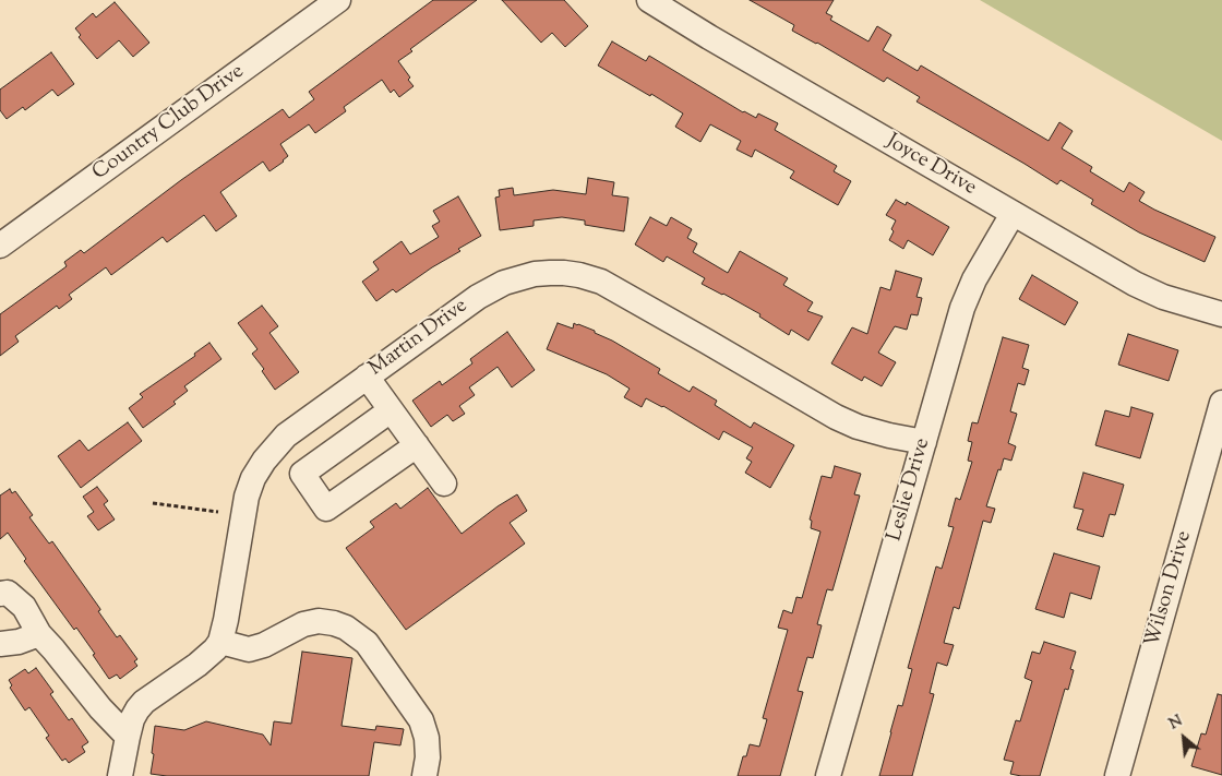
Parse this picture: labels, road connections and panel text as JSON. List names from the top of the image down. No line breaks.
{"streets":{"street":["Country Club Drive","Joyce Drive","Martin Drive","Leslie Drive","Wilson Drive"]},"crossings":[["Joyce Drive","Leslie Drive"],["Martin Drive","Leslie Drive"]],"north":"top left"}
